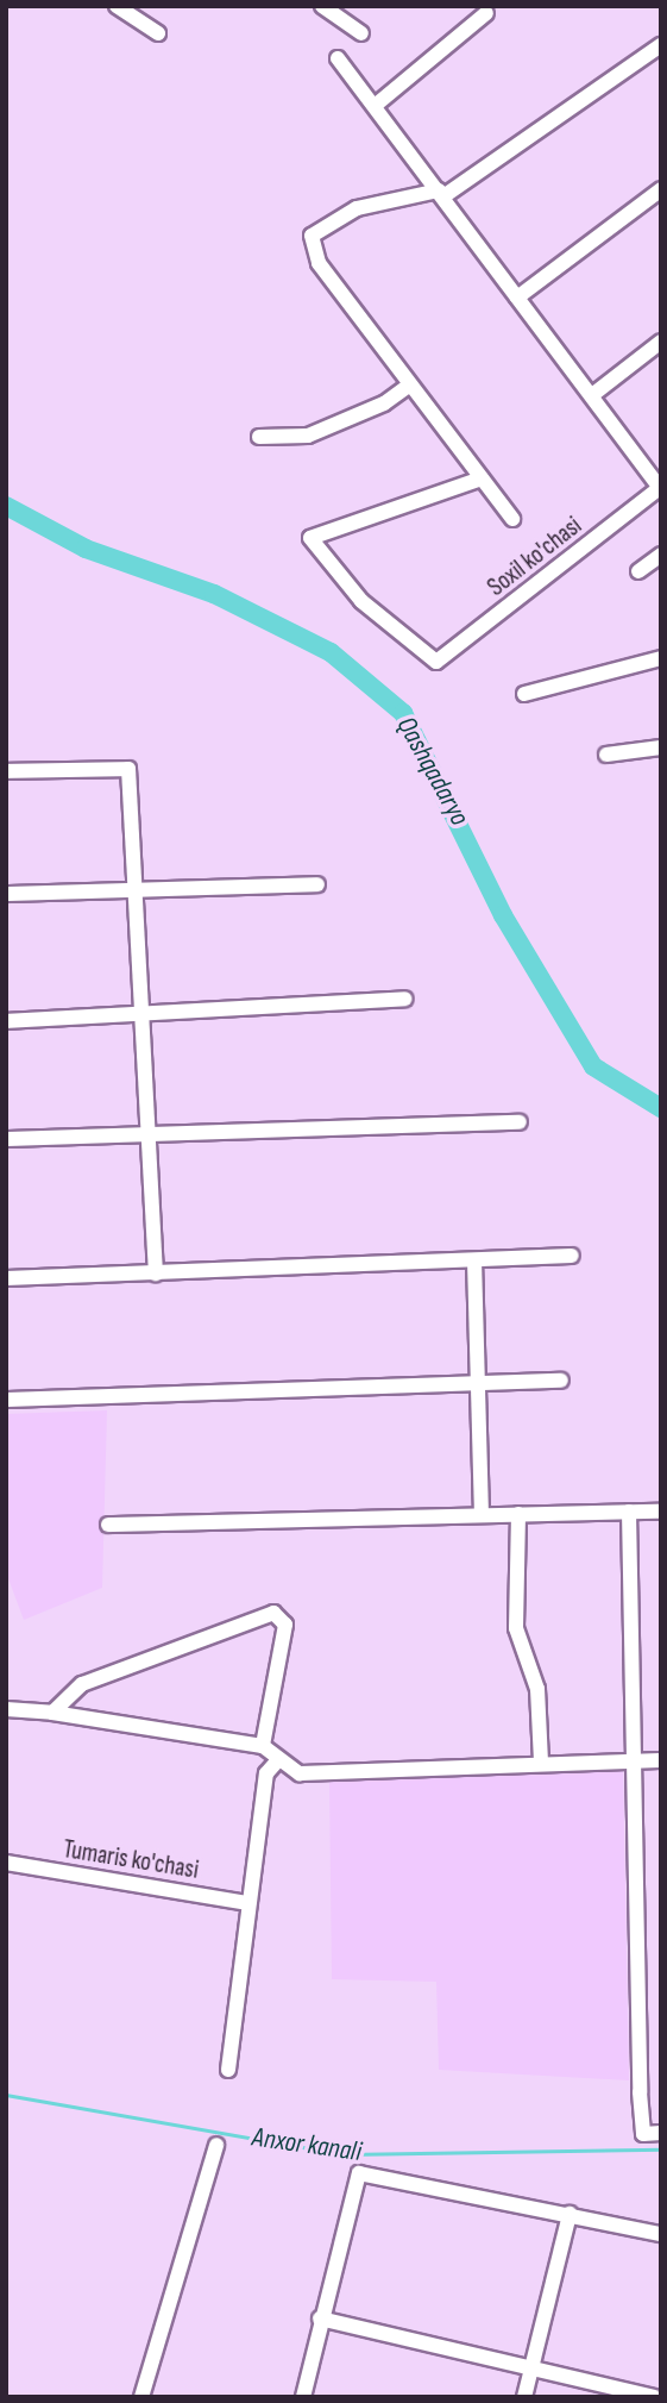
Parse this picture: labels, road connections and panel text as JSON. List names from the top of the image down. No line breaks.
{"streets":{"street":["Soxil ko'chasi","Tumaris ko'chasi"]},"water":["Qashqadaryo","Anxor kanali"]}
